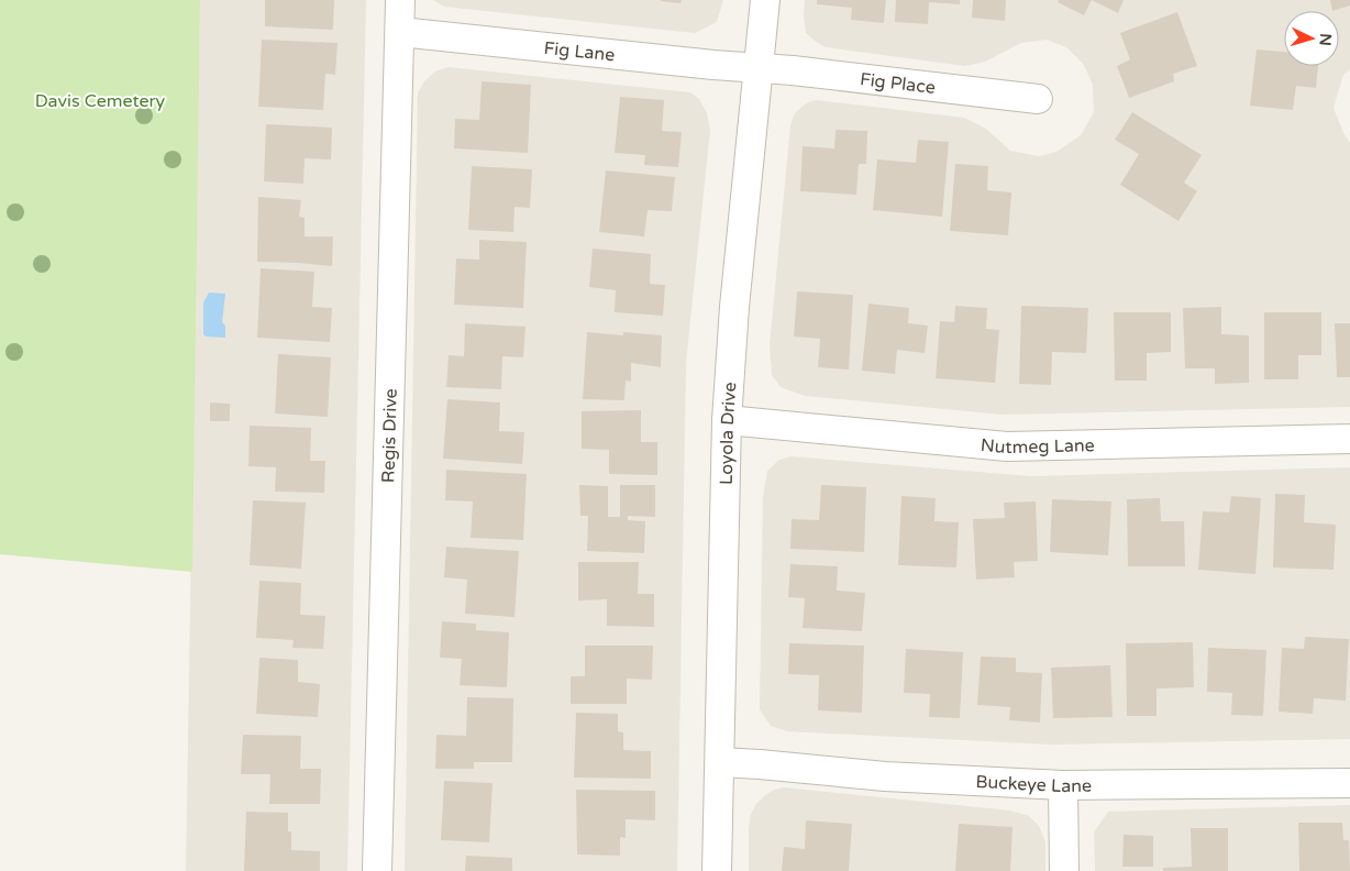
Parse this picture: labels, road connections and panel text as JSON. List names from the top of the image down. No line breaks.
{"streets":{"street":["Fig Lane","Fig Place","Loyola Drive","Regis Drive","Nutmeg Lane","Buckeye Lane"]},"crossings":[["Fig Lane","Fig Place"],["Fig Lane","Loyola Drive"],["Fig Lane","Regis Drive"],["Fig Place","Loyola Drive"],["Loyola Drive","Nutmeg Lane"],["Loyola Drive","Buckeye Lane"]],"parks":["Davis Cemetery"],"north":"right"}
